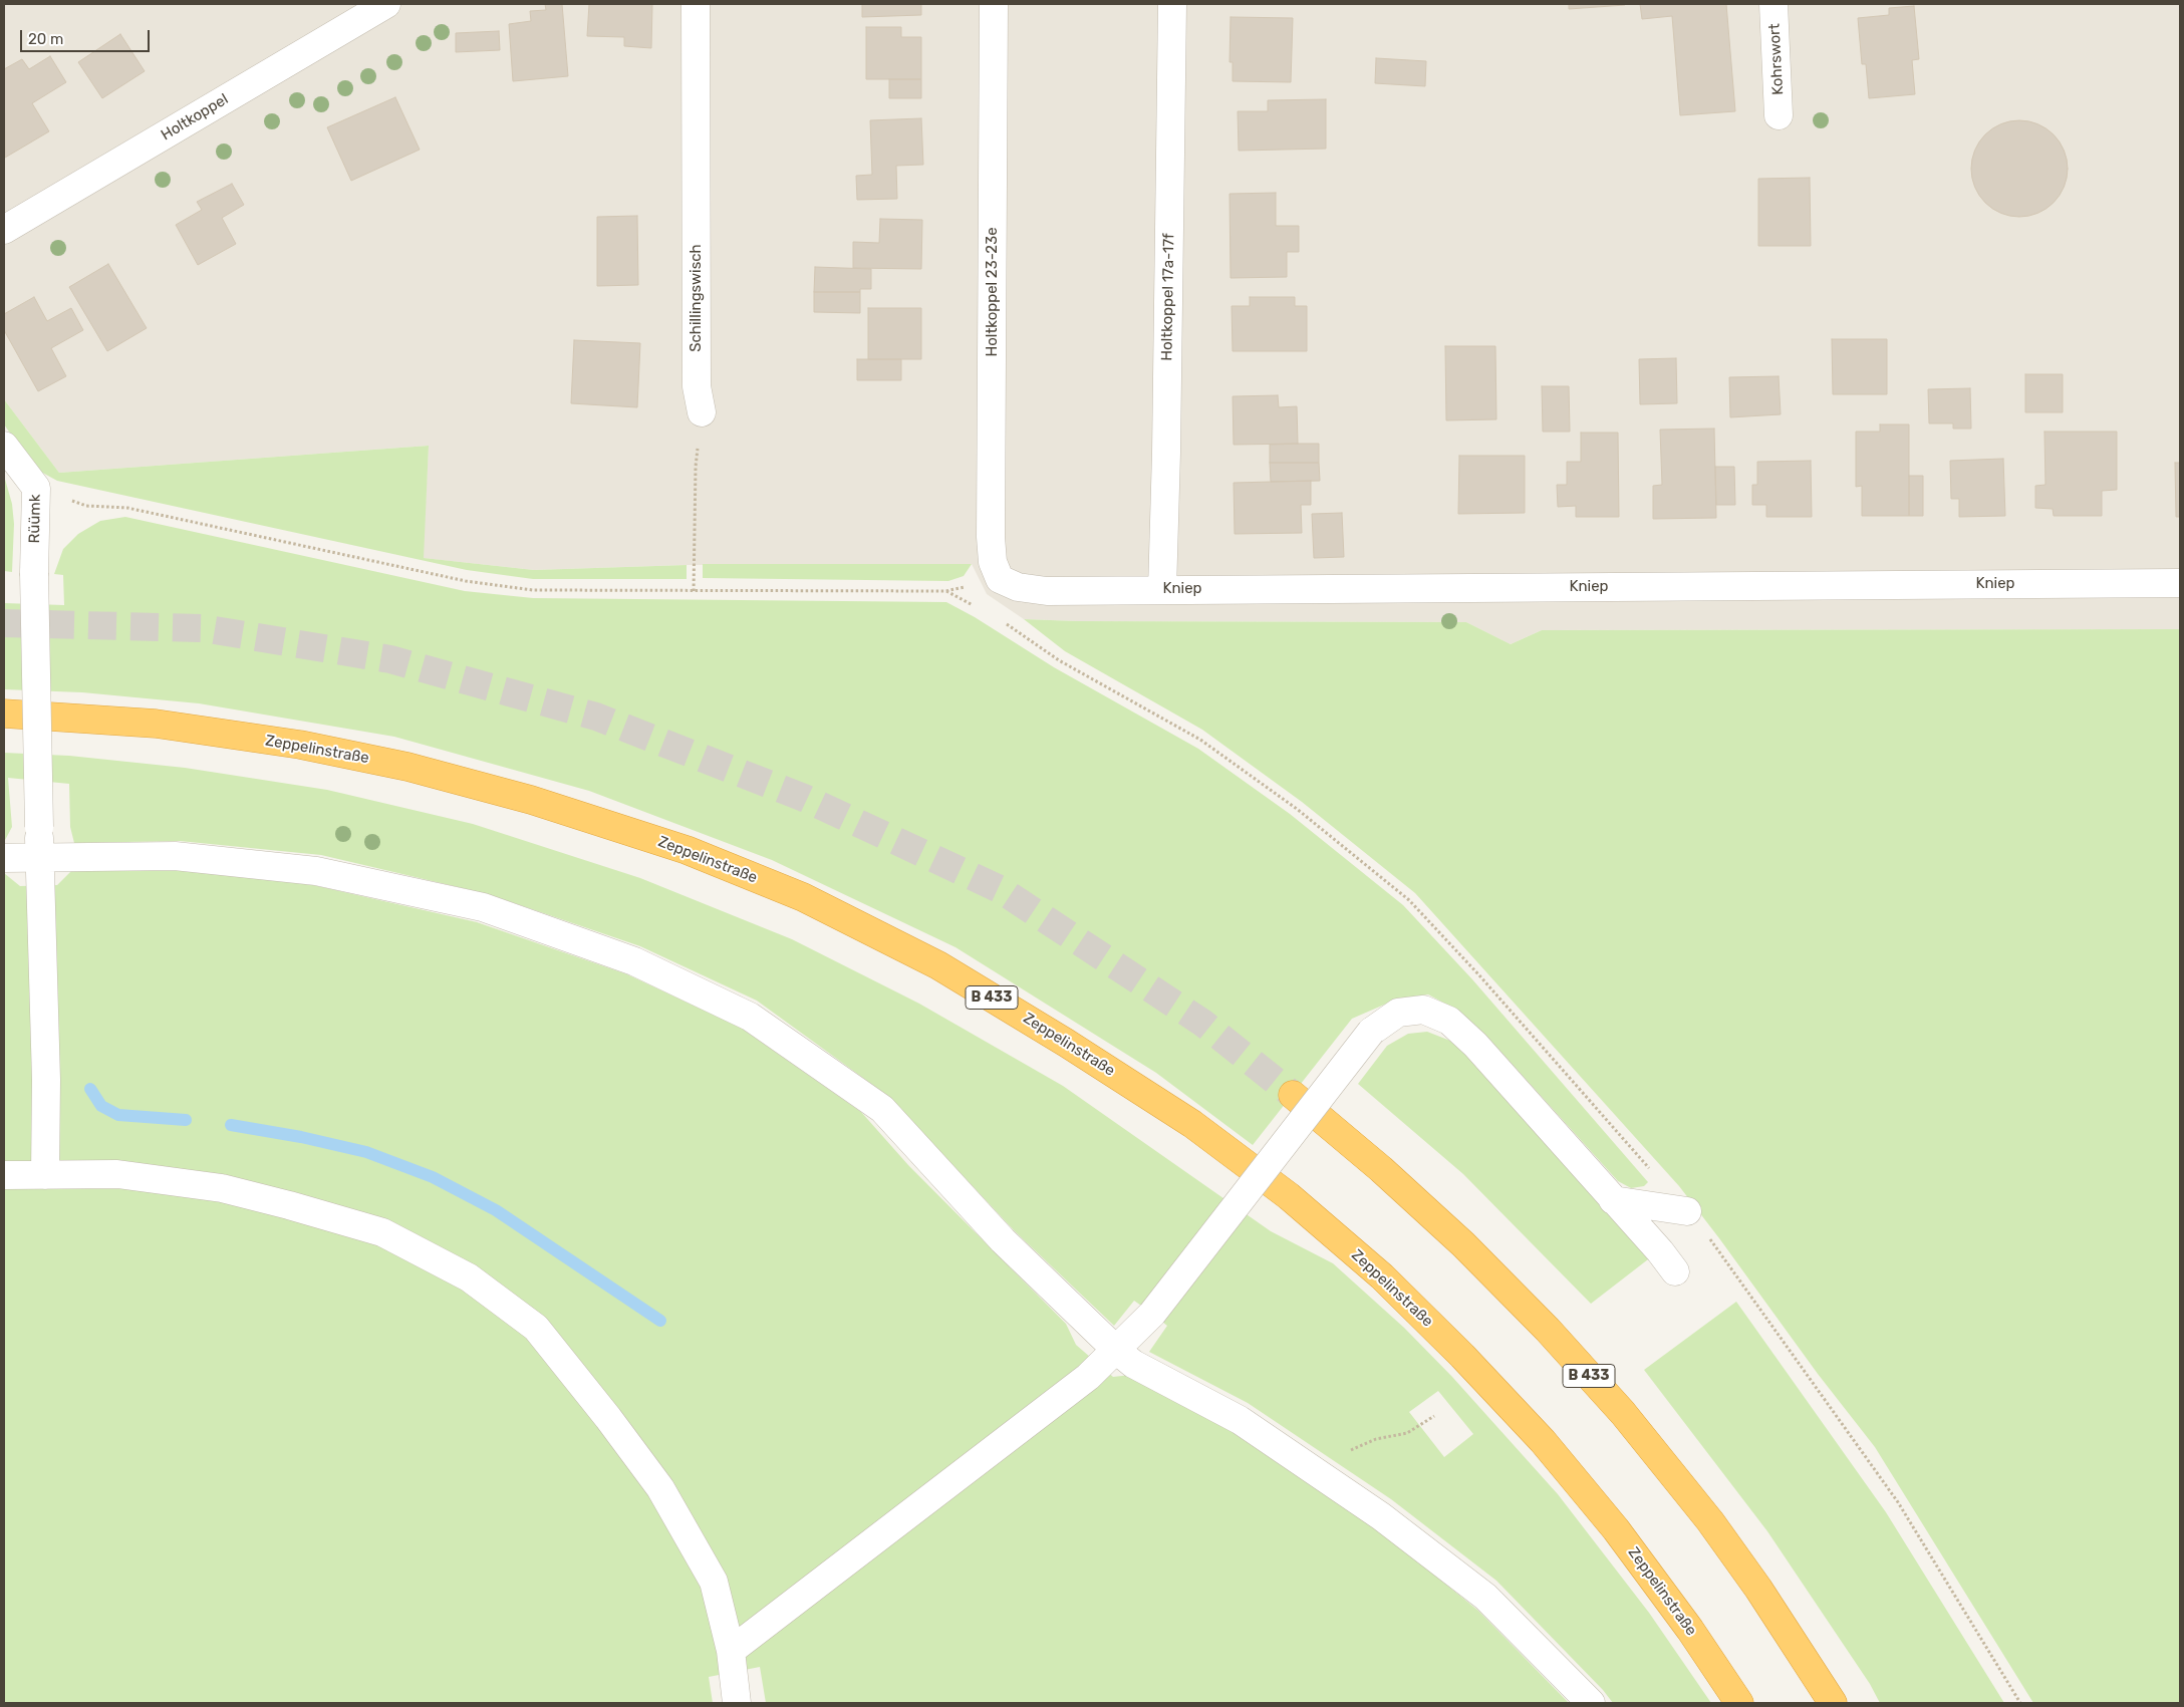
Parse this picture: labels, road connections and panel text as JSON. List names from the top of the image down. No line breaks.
{"streets":{"highway":["Zeppelinstraße","B 433"],"street":["Kohrswort","Holtkoppel","Holtkoppel 23-23e","Holtkoppel 17a-17f","Schillingswisch","Rüümk","Kniep"]},"crossings":[["Holtkoppel 23-23e","Kniep"],["Holtkoppel 17a-17f","Kniep"]],"scale_bar":"20 m"}
